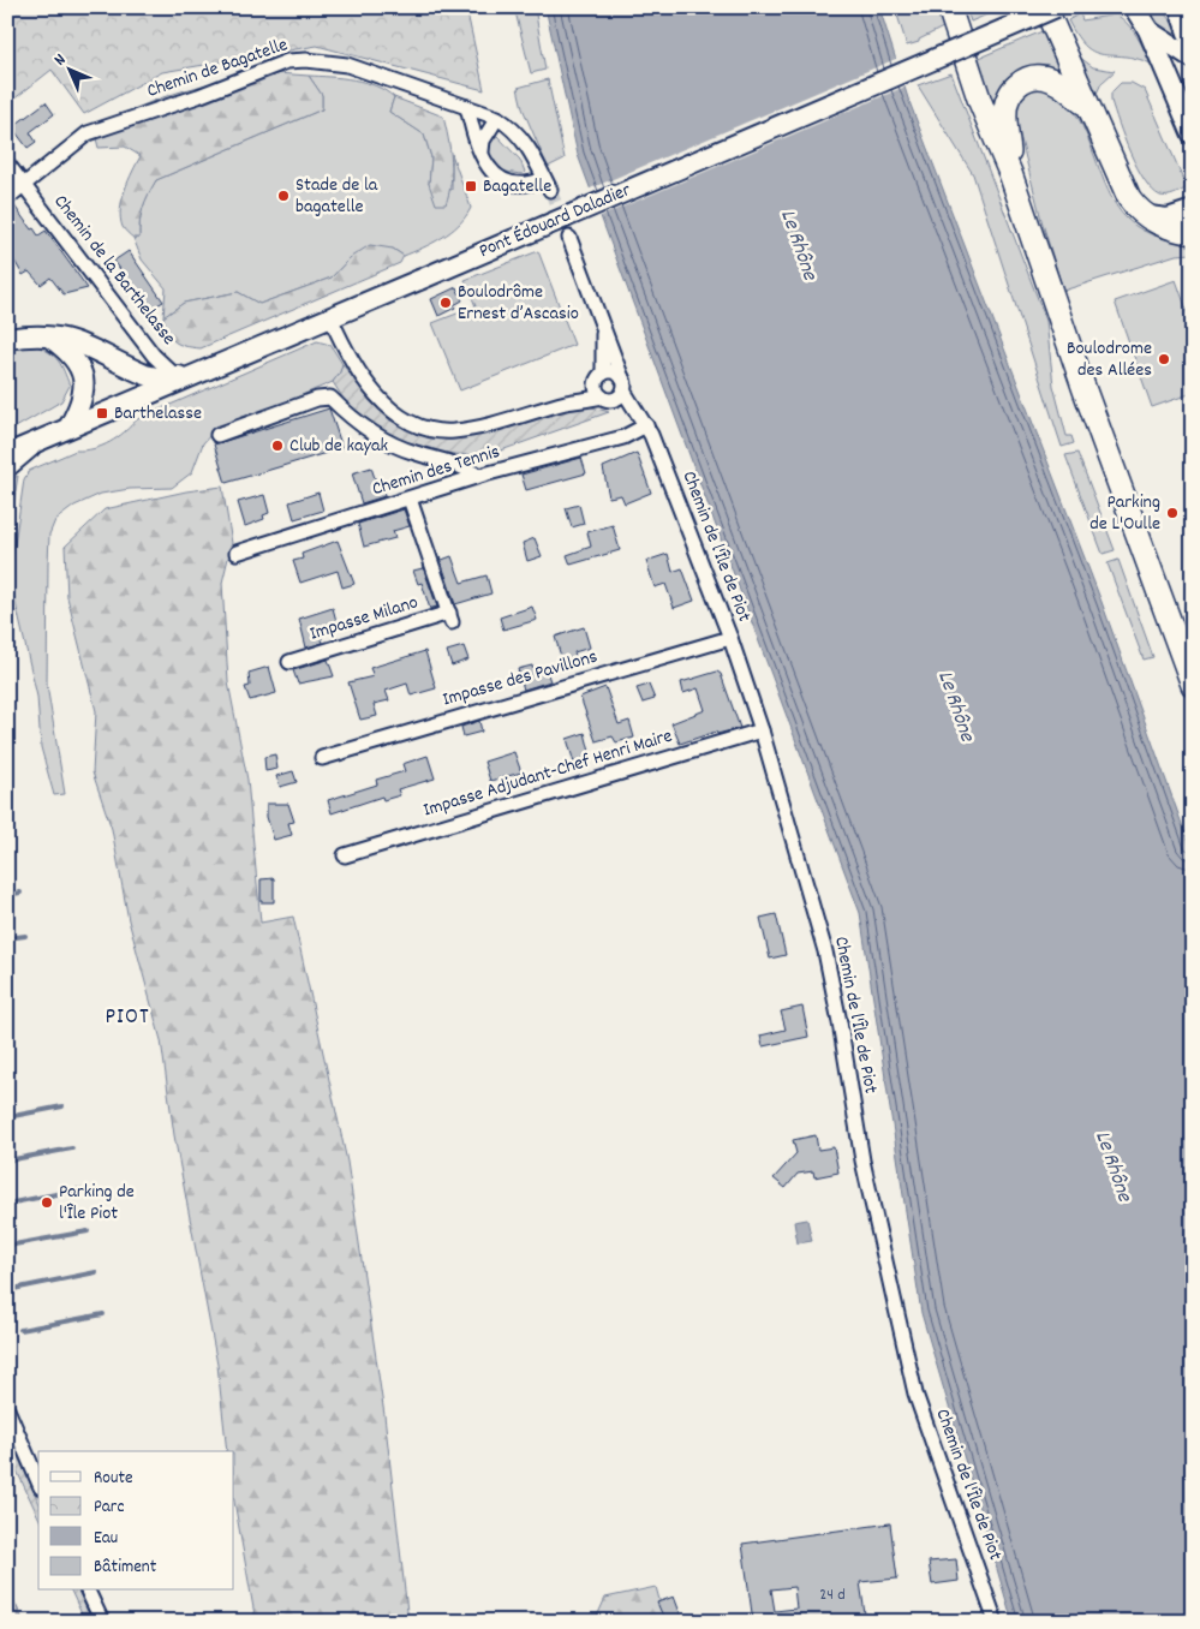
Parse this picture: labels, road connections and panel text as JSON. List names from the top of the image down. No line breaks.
{"streets":{"main road":["Pont Édouard Daladier"],"street":["Chemin de Bagatelle","Chemin de la Barthelasse","Chemin des Tennis","Chemin de l'Île de Piot","Impasse Milano","Impasse des Pavillons","Impasse Adjudant-Chef Henri Maire"]},"crossings":[["Chemin de Bagatelle","Chemin de la Barthelasse"],["Pont Édouard Daladier","Chemin de la Barthelasse"],["Chemin des Tennis","Chemin de l'Île de Piot"],["Chemin des Tennis","Impasse Milano"],["Chemin de l'Île de Piot","Impasse des Pavillons"],["Chemin de l'Île de Piot","Impasse Adjudant-Chef Henri Maire"]],"districts":["PIOT"],"water":["Le Rhône"],"places":{"transit":["Bagatelle","Barthelasse"],"other":["Stade de la bagatelle","Boulodrôme Ernest d’Ascasio","Boulodrome des Allées","Club de kayak","Parking de L'Oulle","Parking de l'Île Piot"]},"house_numbers":["24 d"],"legend":["Route","Parc","Eau","Bâtiment"],"north":"top left"}
